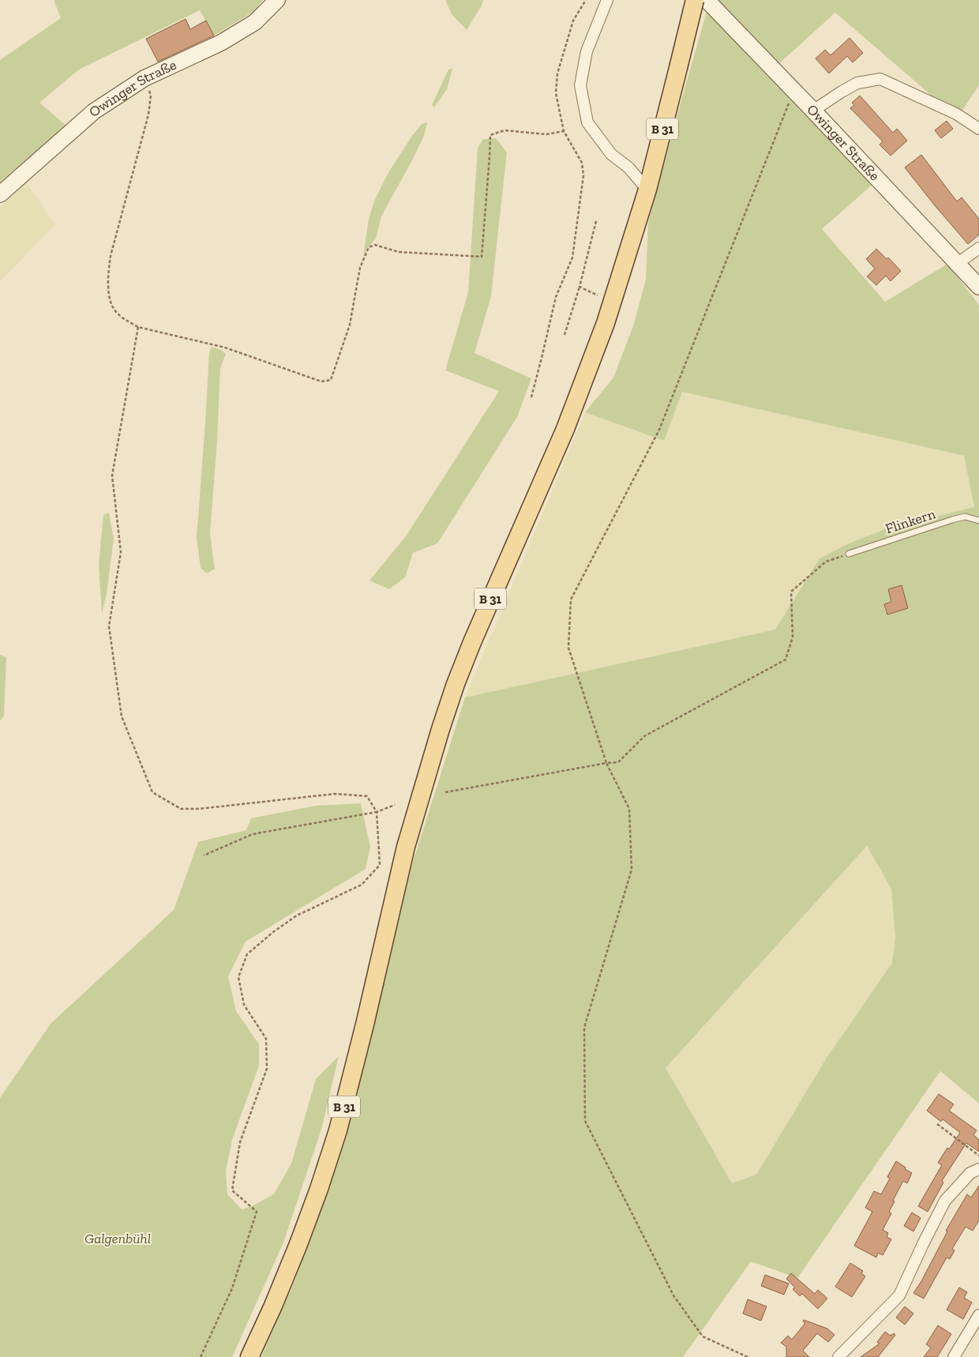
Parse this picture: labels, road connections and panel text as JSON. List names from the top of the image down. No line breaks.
{"streets":{"main road":["B 31"],"street":["Owinger Straße"],"lane":["Flinkern"]},"parks":["Galgenbühl"]}
